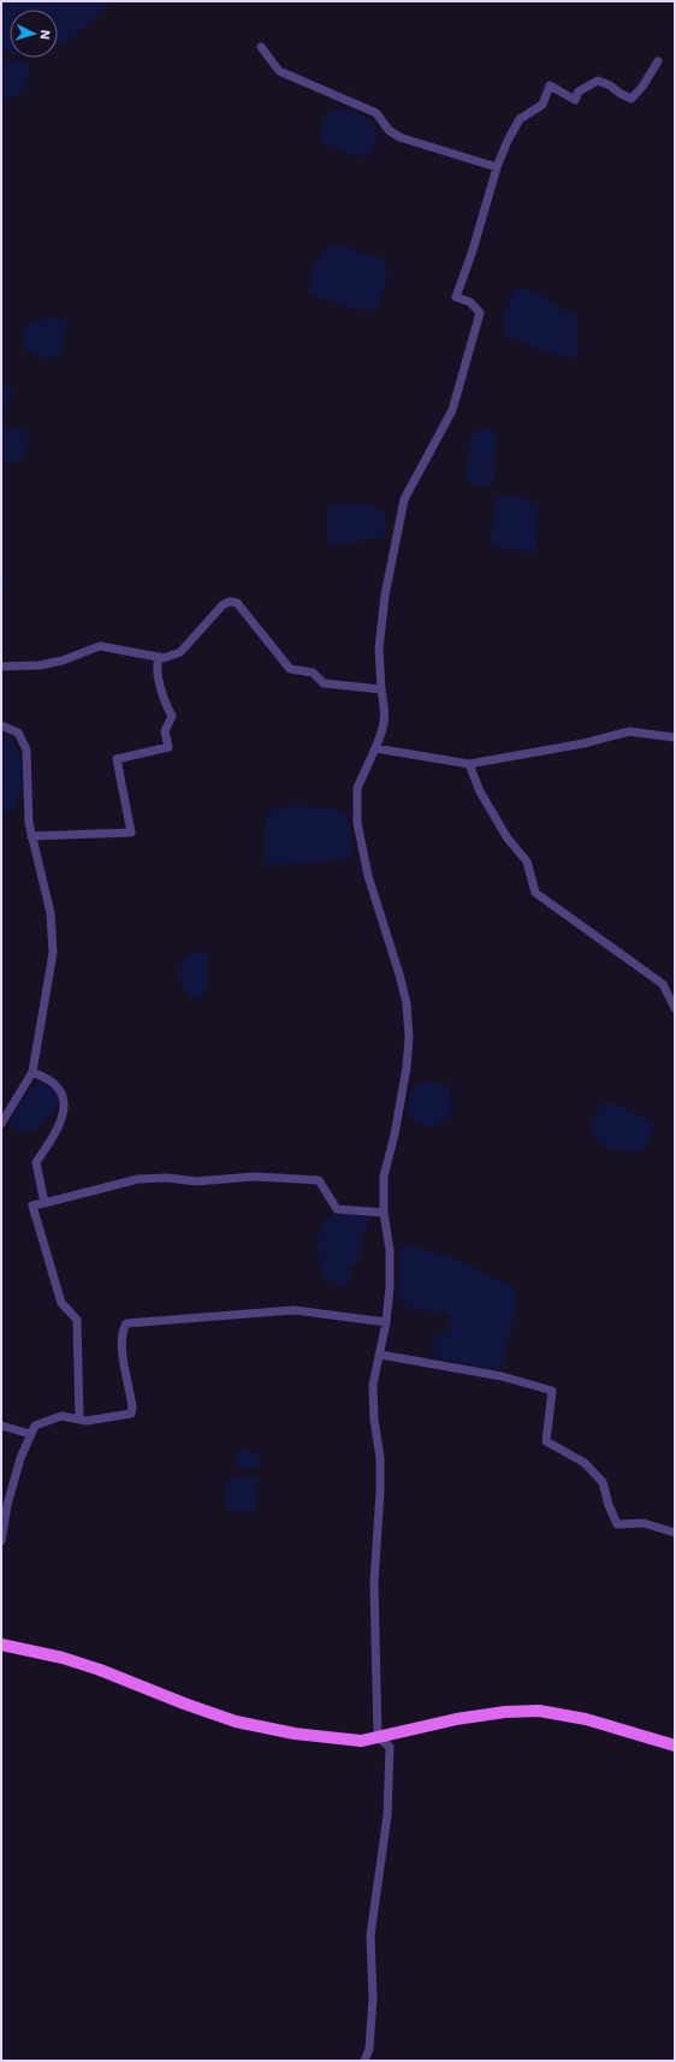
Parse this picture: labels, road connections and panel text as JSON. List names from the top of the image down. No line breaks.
{"north":"right"}
